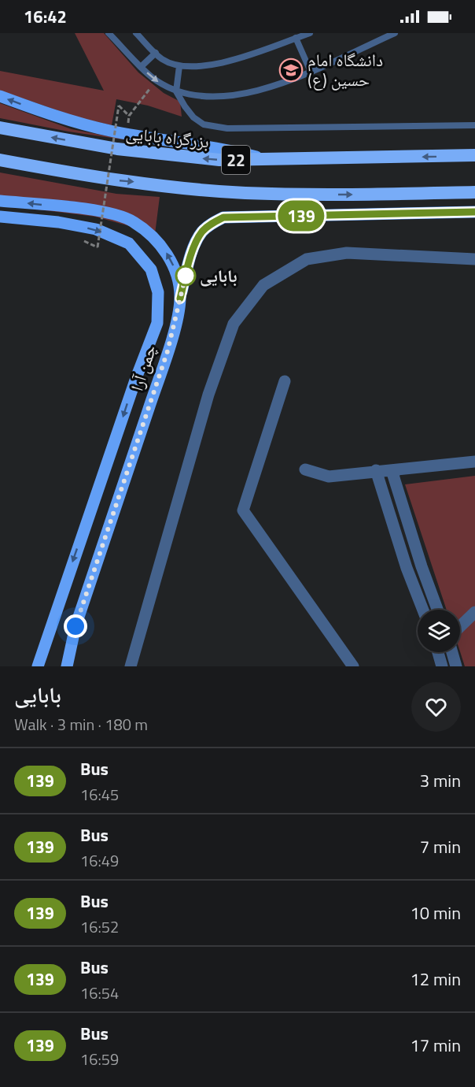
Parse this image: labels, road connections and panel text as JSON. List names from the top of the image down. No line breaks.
{"streets":{"highway":["بزرگراه بابایی","22"],"main road":["چمن آرا"]},"places":{"school or university":["دانشگاه امام حسین (ع)"],"other":["بابایی"]},"lines":["bus line 139"],"page":{"status":"16:42","on_map":"139","heading":["بابایی","Walk · 3 min · 180 m"],"list":[{"mark":"139","name":"Bus","note":"16:45","value":"3 min"},{"mark":"139","name":"Bus","note":"16:49","value":"7 min"},{"mark":"139","name":"Bus","note":"16:52","value":"10 min"},{"mark":"139","name":"Bus","note":"16:54","value":"12 min"},{"mark":"139","name":"Bus","note":"16:59","value":"17 min"}]}}
